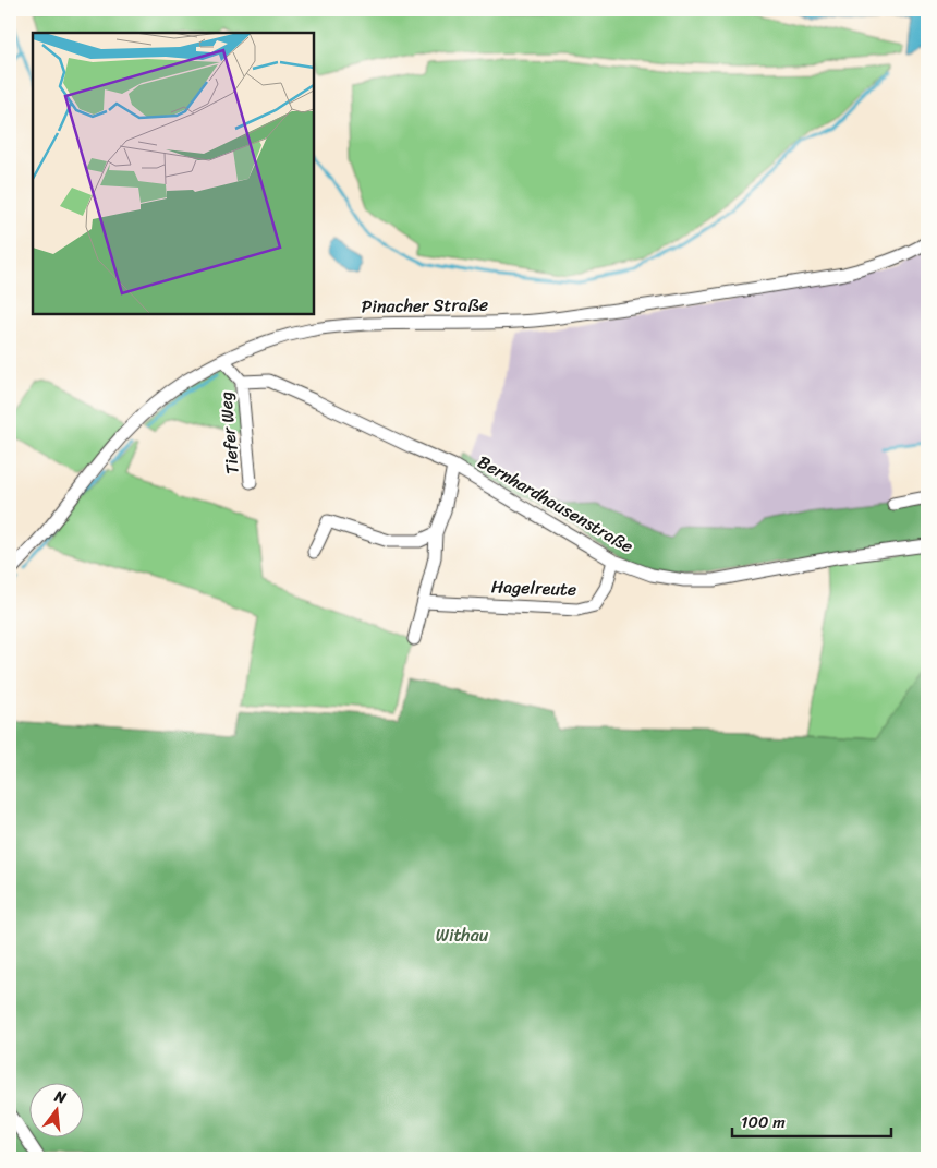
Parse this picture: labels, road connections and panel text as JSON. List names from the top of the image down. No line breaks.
{"streets":{"street":["Pinacher Straße","Tiefer Weg","Bernhardhausenstraße","Hagelreute"]},"crossings":[["Tiefer Weg","Bernhardhausenstraße"],["Bernhardhausenstraße","Hagelreute"]],"parks":["Withau"],"scale_bar":"100 m","north":"top"}
